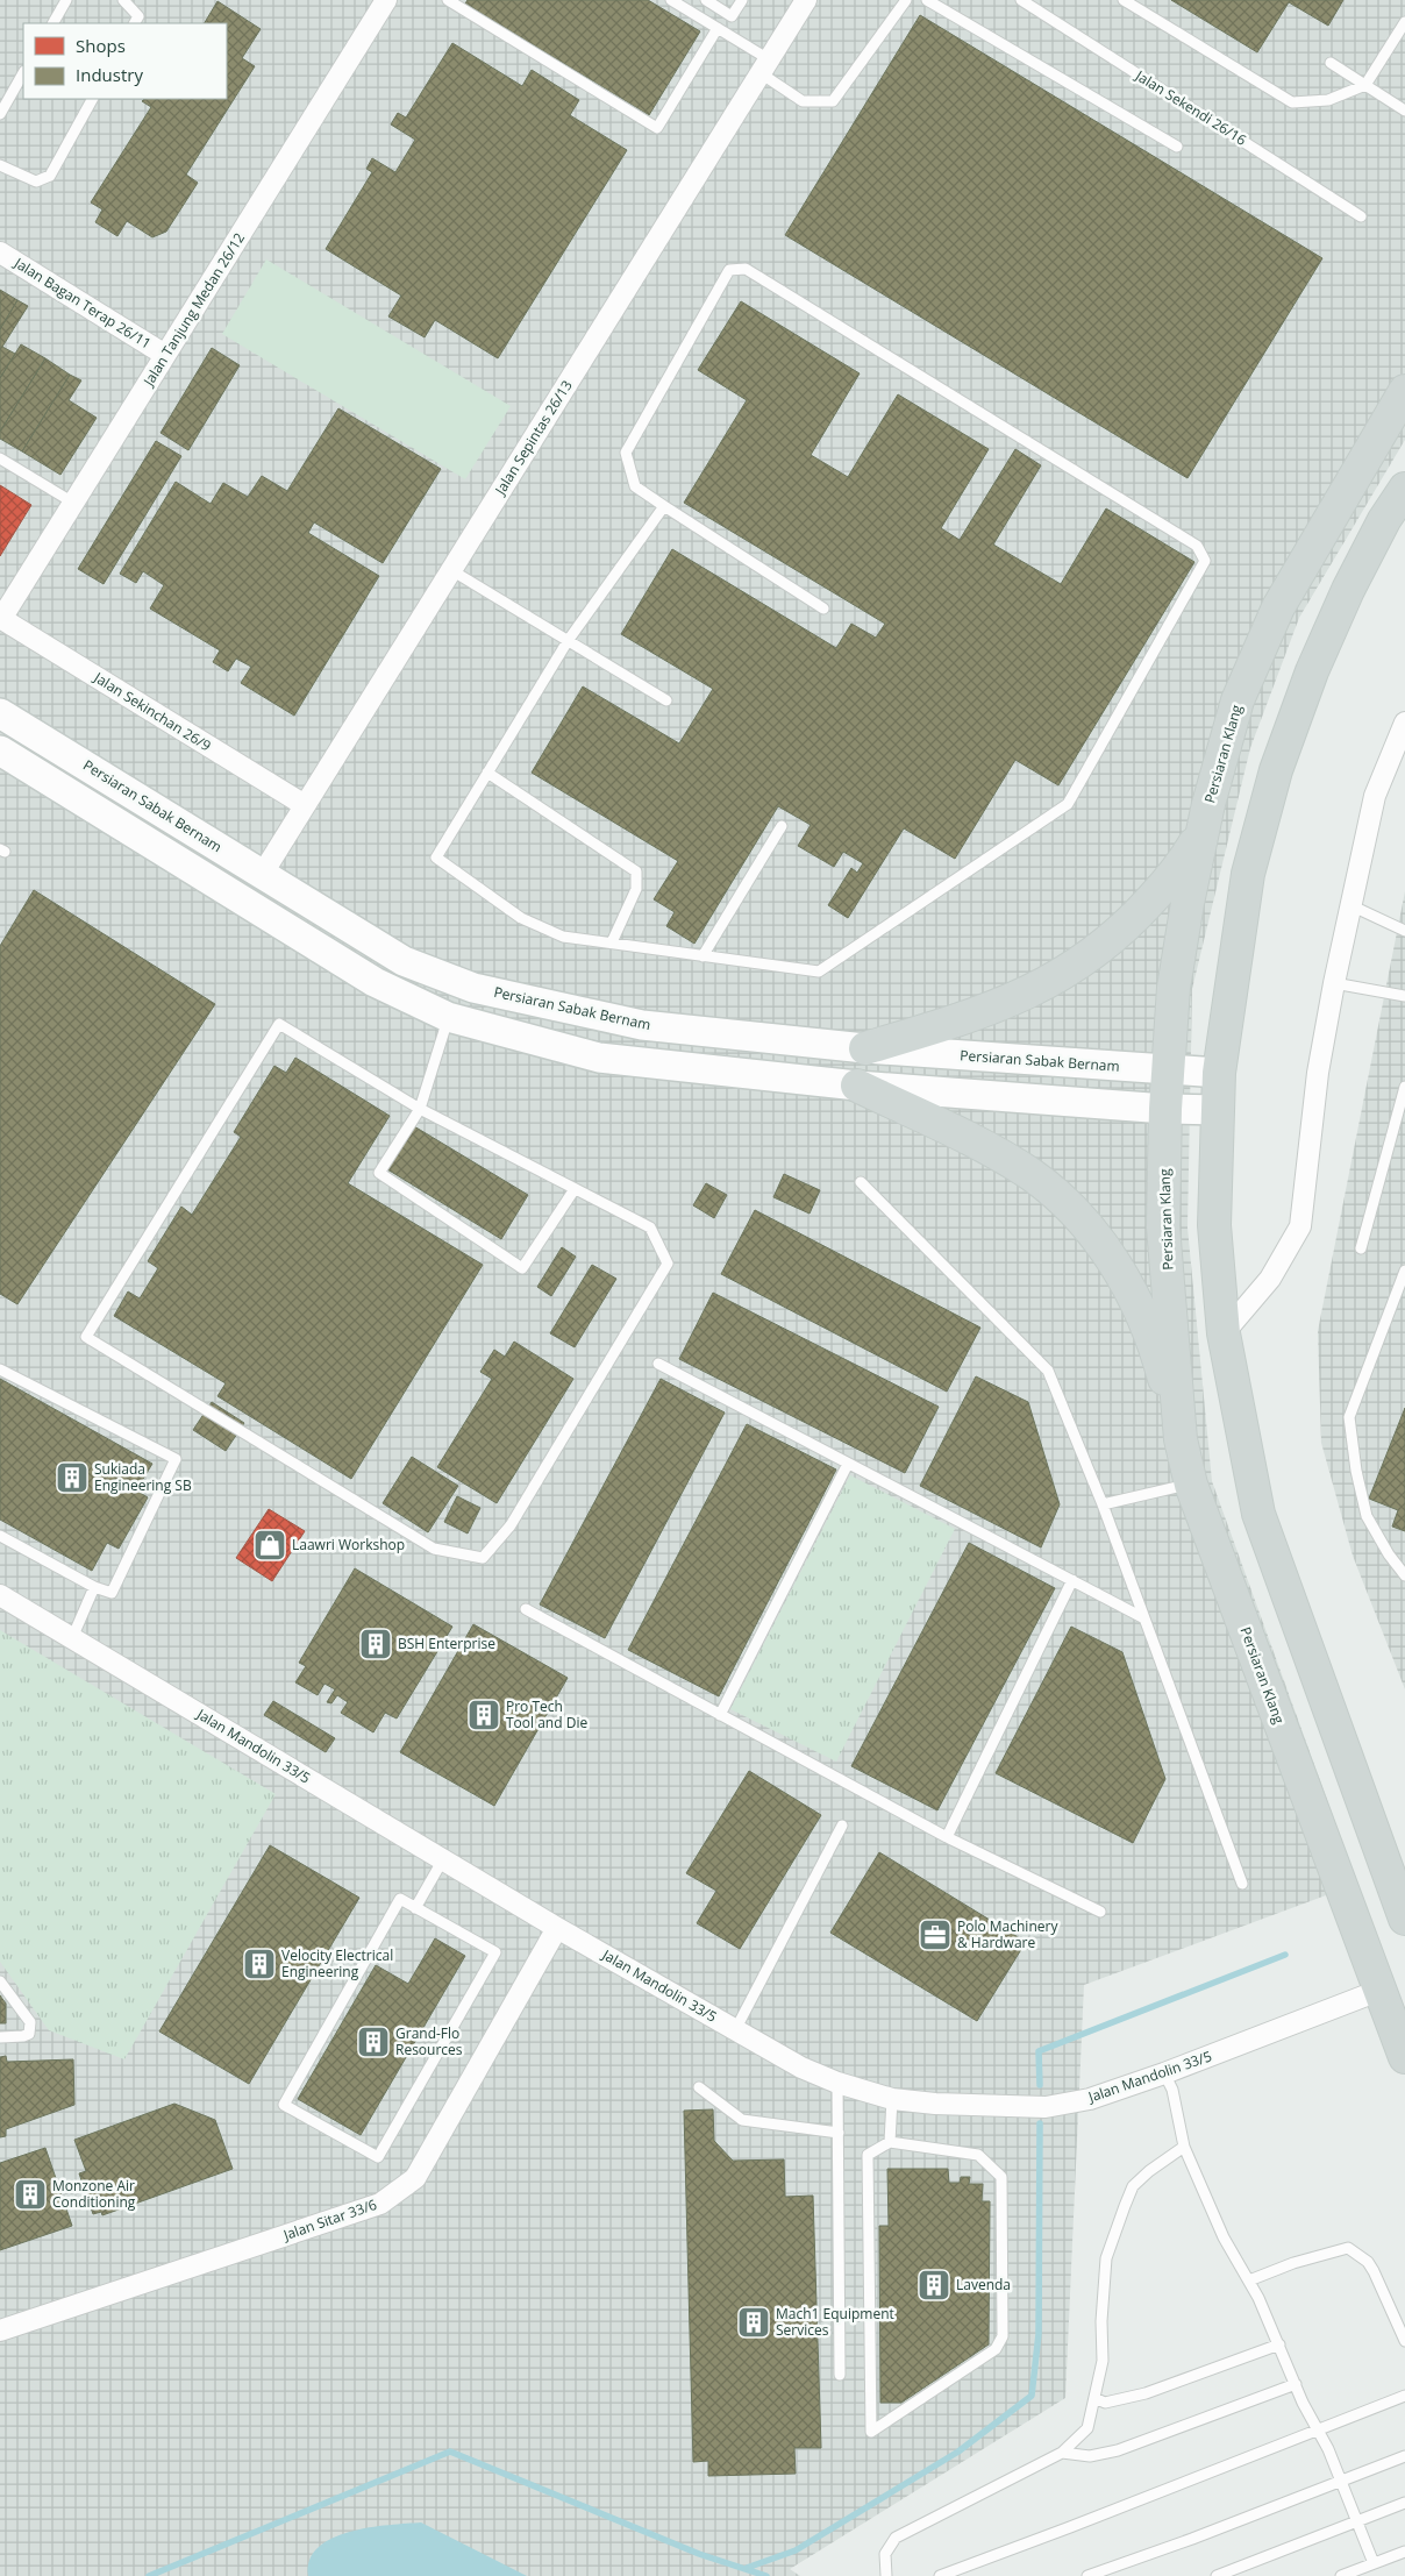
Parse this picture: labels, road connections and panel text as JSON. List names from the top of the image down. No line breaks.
{"streets":{"main road":["Persiaran Klang"],"street":["Jalan Bagan Terap 26/11","Jalan Tanjung Medan 26/12","Jalan Sepintas 26/13","Jalan Sekinchan 26/9","Persiaran Sabak Bernam","Jalan Mandolin 33/5","Jalan Sitar 33/6"],"lane":["Jalan Sekendi 26/16"]},"crossings":[["Jalan Bagan Terap 26/11","Jalan Tanjung Medan 26/12"],["Jalan Tanjung Medan 26/12","Jalan Sekinchan 26/9"],["Jalan Sepintas 26/13","Jalan Sekinchan 26/9"],["Jalan Sepintas 26/13","Persiaran Sabak Bernam"],["Persiaran Klang","Persiaran Sabak Bernam"],["Persiaran Klang","Jalan Mandolin 33/5"],["Jalan Mandolin 33/5","Jalan Sitar 33/6"]],"places":{"building":["Sukiada Engineering SB","BSH Enterprise","Pro Tech Tool and Die","Velocity Electrical Engineering","Grand-Flo Resources","Monzone Air Conditioning","Lavenda","Mach1 Equipment Services"],"shop":["Laawri Workshop"],"office":["Polo Machinery & Hardware"]},"legend":["Shops","Industry"]}
